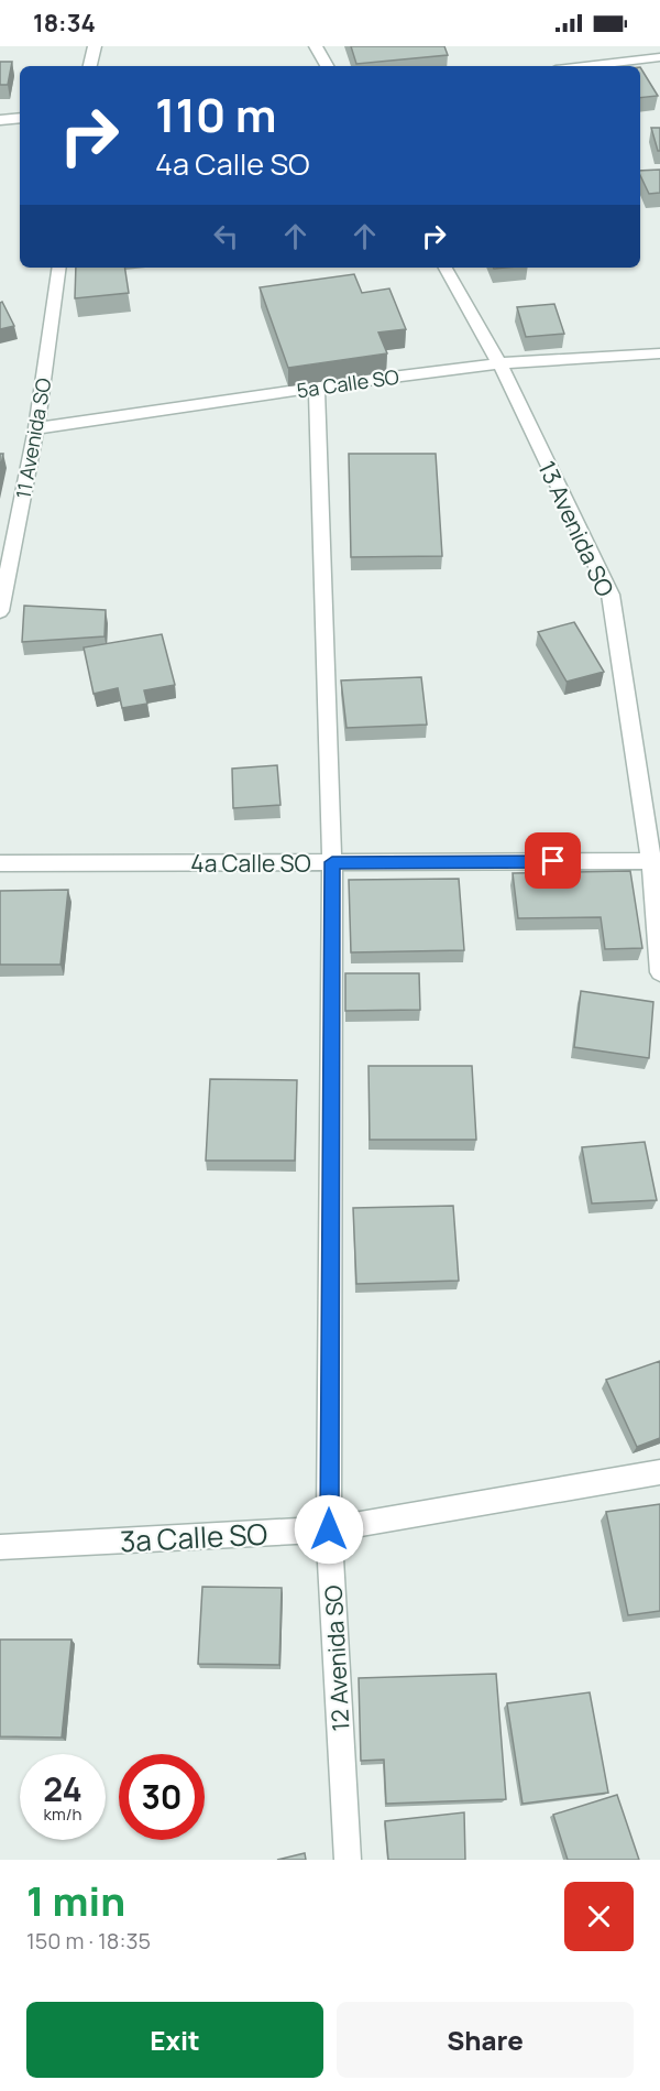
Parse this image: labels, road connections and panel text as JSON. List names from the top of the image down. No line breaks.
{"streets":{"street":["5a Calle SO","11 Avenida SO","13 Avenida SO","4a Calle SO","3a Calle SO","12 Avenida SO"]},"crossings":[["5a Calle SO","11 Avenida SO"],["5a Calle SO","13 Avenida SO"],["5a Calle SO","12 Avenida SO"],["13 Avenida SO","4a Calle SO"],["4a Calle SO","12 Avenida SO"],["3a Calle SO","12 Avenida SO"]],"page":{"status":"18:34","turn":["110 m","4a Calle SO"],"speed":"24 km/h","limit":"30","heading":["1 min","150 m · 18:35"],"buttons":["Exit","Share"]}}
